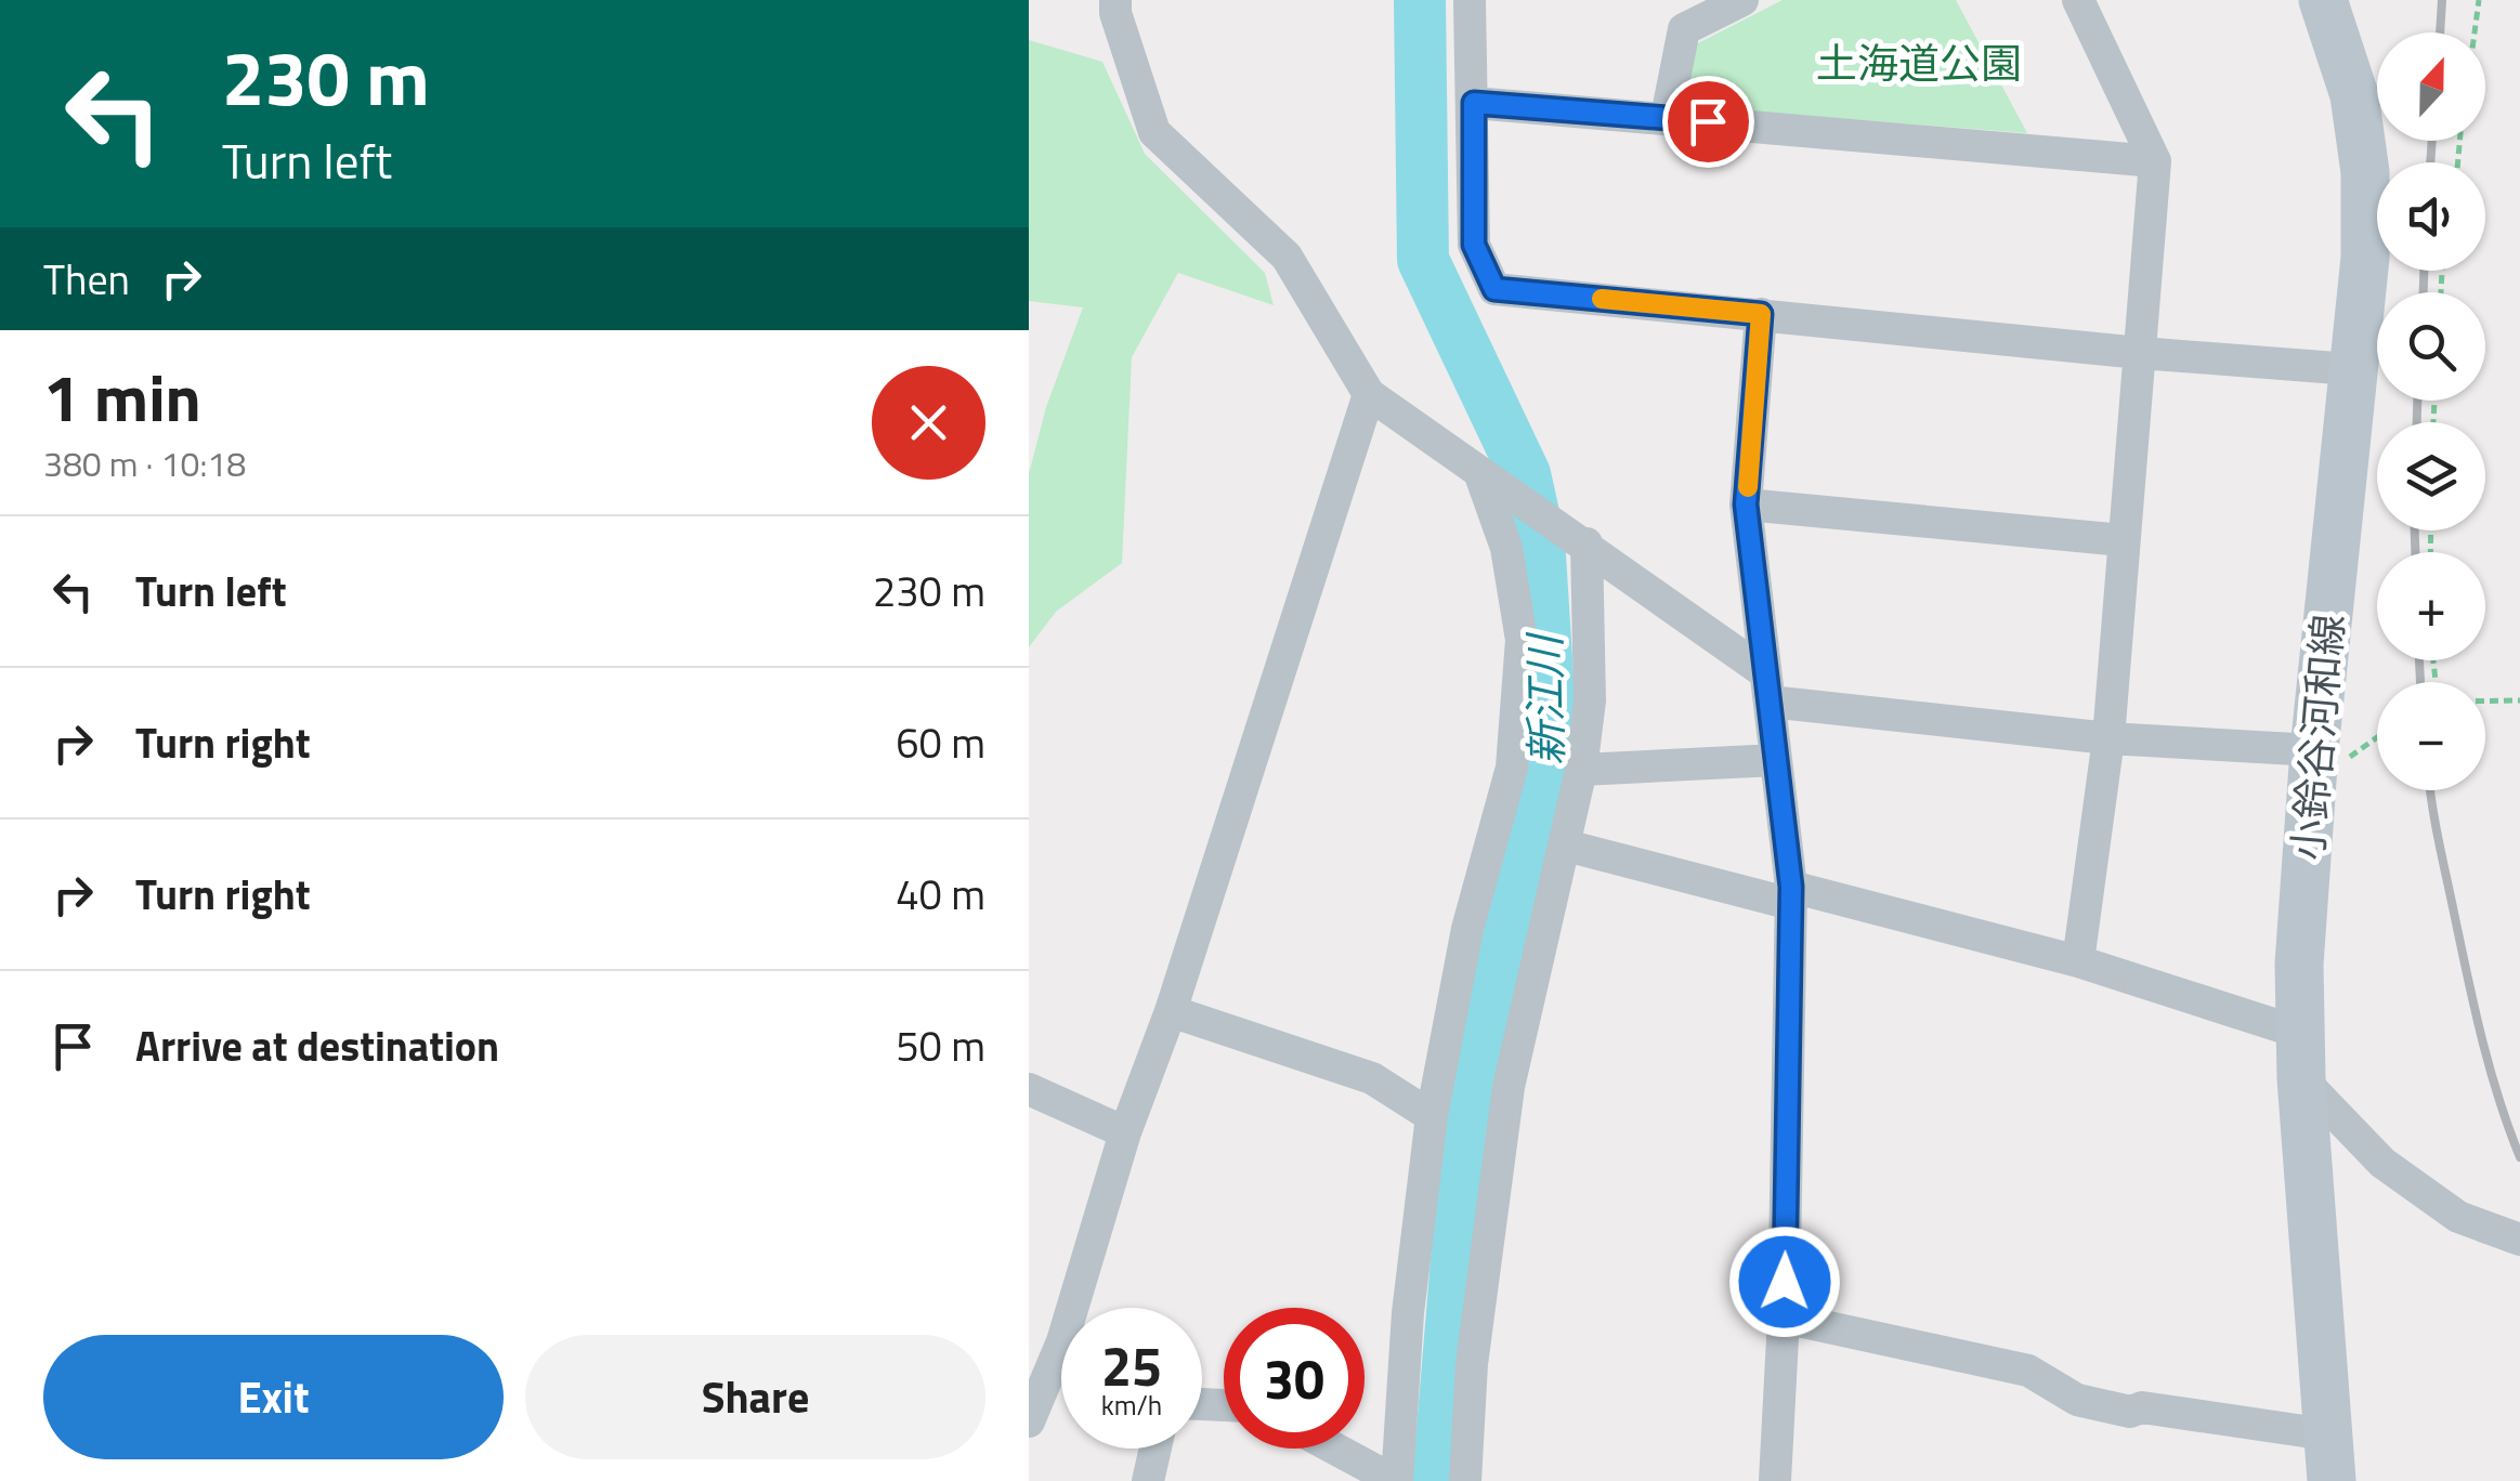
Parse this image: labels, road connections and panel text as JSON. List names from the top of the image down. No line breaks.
{"streets":{"main road":["小鈴谷河和線"]},"water":["新江川"],"parks":["土海道公園"],"north":"top","page":{"turn":["230 m","Turn left"],"map_buttons":["+","−"],"then":"Then","heading":["1 min","380 m · 10:18"],"list":[{"name":"Turn left","value":"230 m"},{"name":"Turn right","value":"60 m"},{"name":"Turn right","value":"40 m"},{"name":"Arrive at destination","value":"50 m"}],"speed":"25 km/h","limit":"30","buttons":["Exit","Share"]}}
